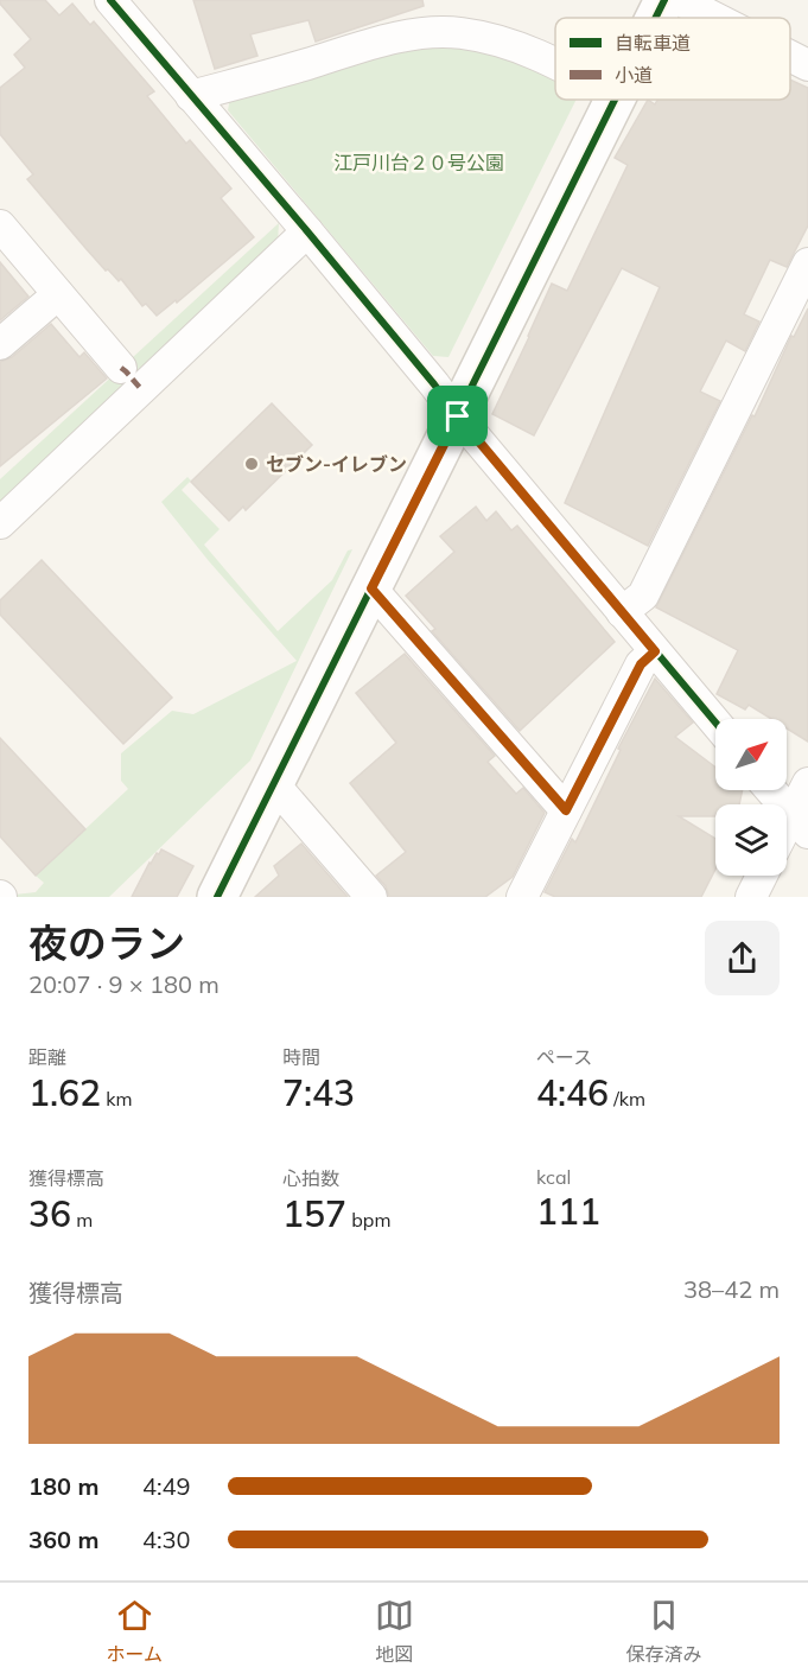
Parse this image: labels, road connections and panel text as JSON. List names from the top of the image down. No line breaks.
{"parks":["江戸川台２０号公園"],"places":["セブン-イレブン"],"legend":["自転車道","小道"],"north":"top right","page":{"heading":["夜のラン","20:07 · 9 × 180 m"],"stats":[["距離","1.62 km"],["時間","7:43"],["ペース","4:46 /km"],["獲得標高","36 m"],["心拍数","157 bpm"],["kcal","111"]],"chart":["獲得標高","38–42 m"],"list":[{"name":"180 m","note":"4:49"},{"name":"360 m","note":"4:30"}],"tabs":["ホーム","地図","保存済み"]}}
